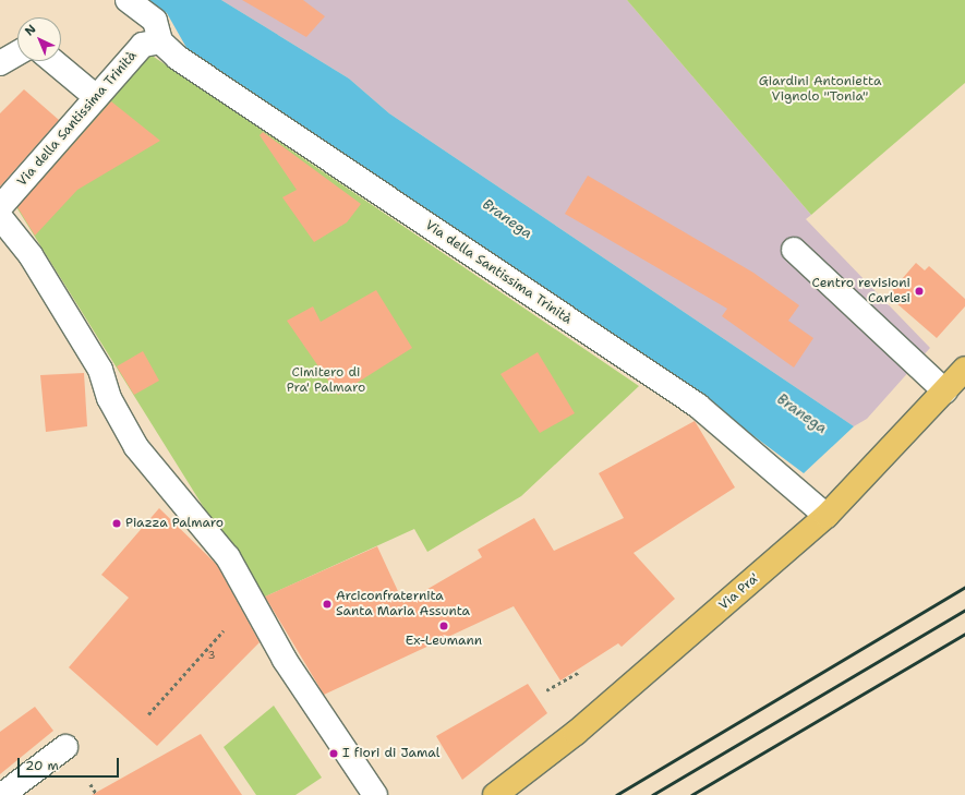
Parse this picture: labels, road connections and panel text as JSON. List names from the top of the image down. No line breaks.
{"streets":{"main road":["Via Pra'"],"street":["Via della Santissima Trinità"]},"crossings":[["Via della Santissima Trinità","Via Pra'"]],"water":["Branega"],"parks":["Giardini Antonietta Vignolo \"Tonia\"","Cimitero di Pra' Palmaro"],"places":["Centro revisioni Carlesi","Piazza Palmaro","Arciconfraternita Santa Maria Assunta","Ex-Leumann","I fiori di Jamal"],"house_numbers":["3"],"scale_bar":"20 m","north":"top left"}
